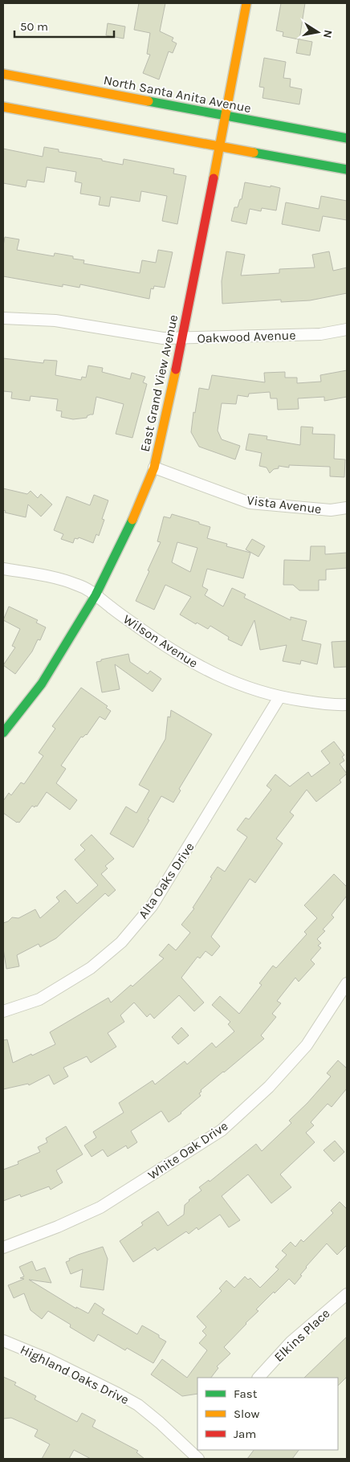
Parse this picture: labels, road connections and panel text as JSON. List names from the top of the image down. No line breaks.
{"streets":{"street":["North Santa Anita Avenue","Oakwood Avenue","East Grand View Avenue","Vista Avenue","Wilson Avenue","Alta Oaks Drive","White Oak Drive","Elkins Place","Highland Oaks Drive"]},"crossings":[["North Santa Anita Avenue","East Grand View Avenue"],["Oakwood Avenue","East Grand View Avenue"],["East Grand View Avenue","Vista Avenue"],["East Grand View Avenue","Wilson Avenue"],["Wilson Avenue","Alta Oaks Drive"]],"legend":["Fast","Slow","Jam"],"scale_bar":"50 m","north":"right"}
